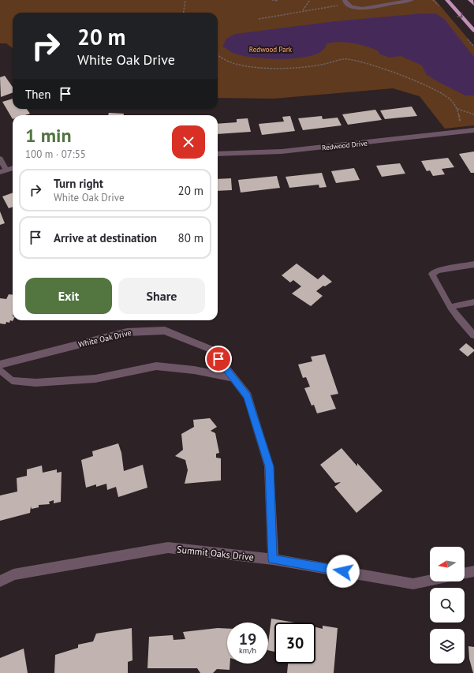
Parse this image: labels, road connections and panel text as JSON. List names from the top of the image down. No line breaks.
{"streets":{"street":["Redwood Drive","White Oak Drive","Summit Oaks Drive"]},"crossings":[["White Oak Drive","Summit Oaks Drive"]],"parks":["Redwood Park"],"north":"left","page":{"turn":["20 m","White Oak Drive"],"then":"Then","heading":["1 min","100 m · 07:55"],"list":[{"name":"Turn right","note":"White Oak Drive","value":"20 m"},{"name":"Arrive at destination","value":"80 m"}],"buttons":["Exit","Share"],"speed":"19 km/h","limit":"30"}}
